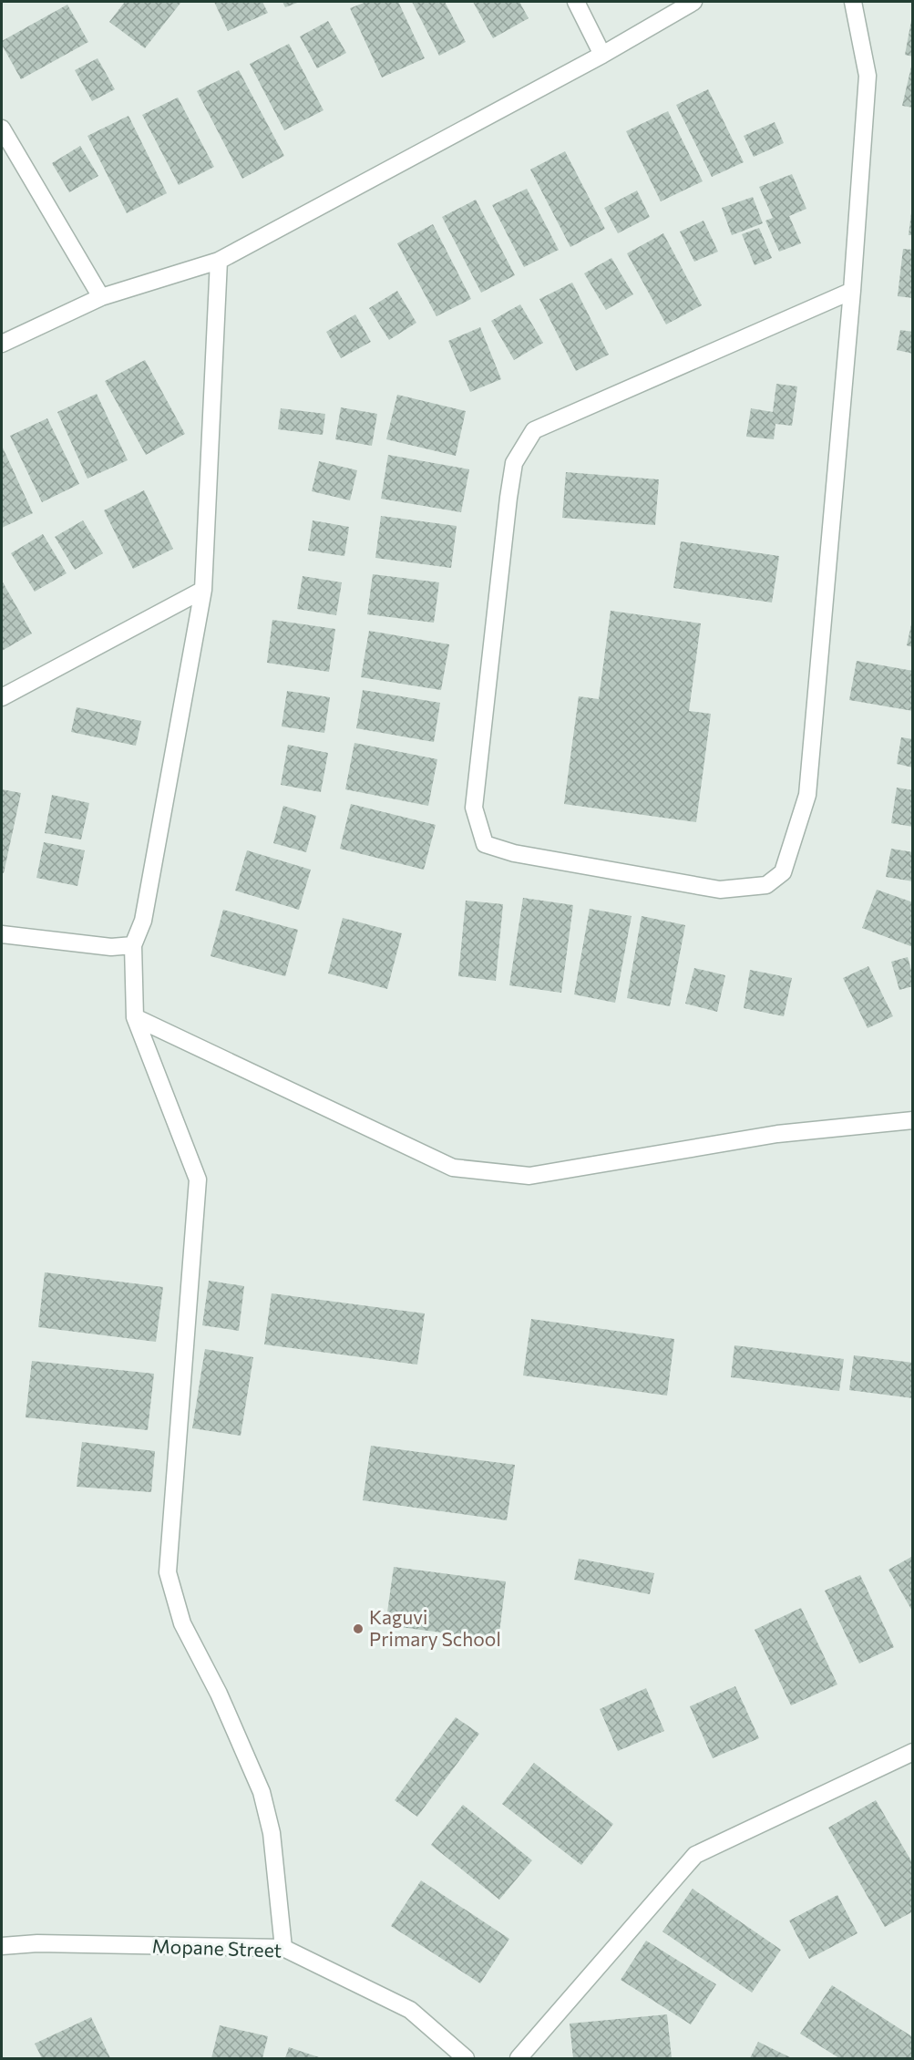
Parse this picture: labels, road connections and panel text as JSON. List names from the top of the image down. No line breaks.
{"streets":{"street":["Mopane Street"]},"places":["Kaguvi Primary School"]}
